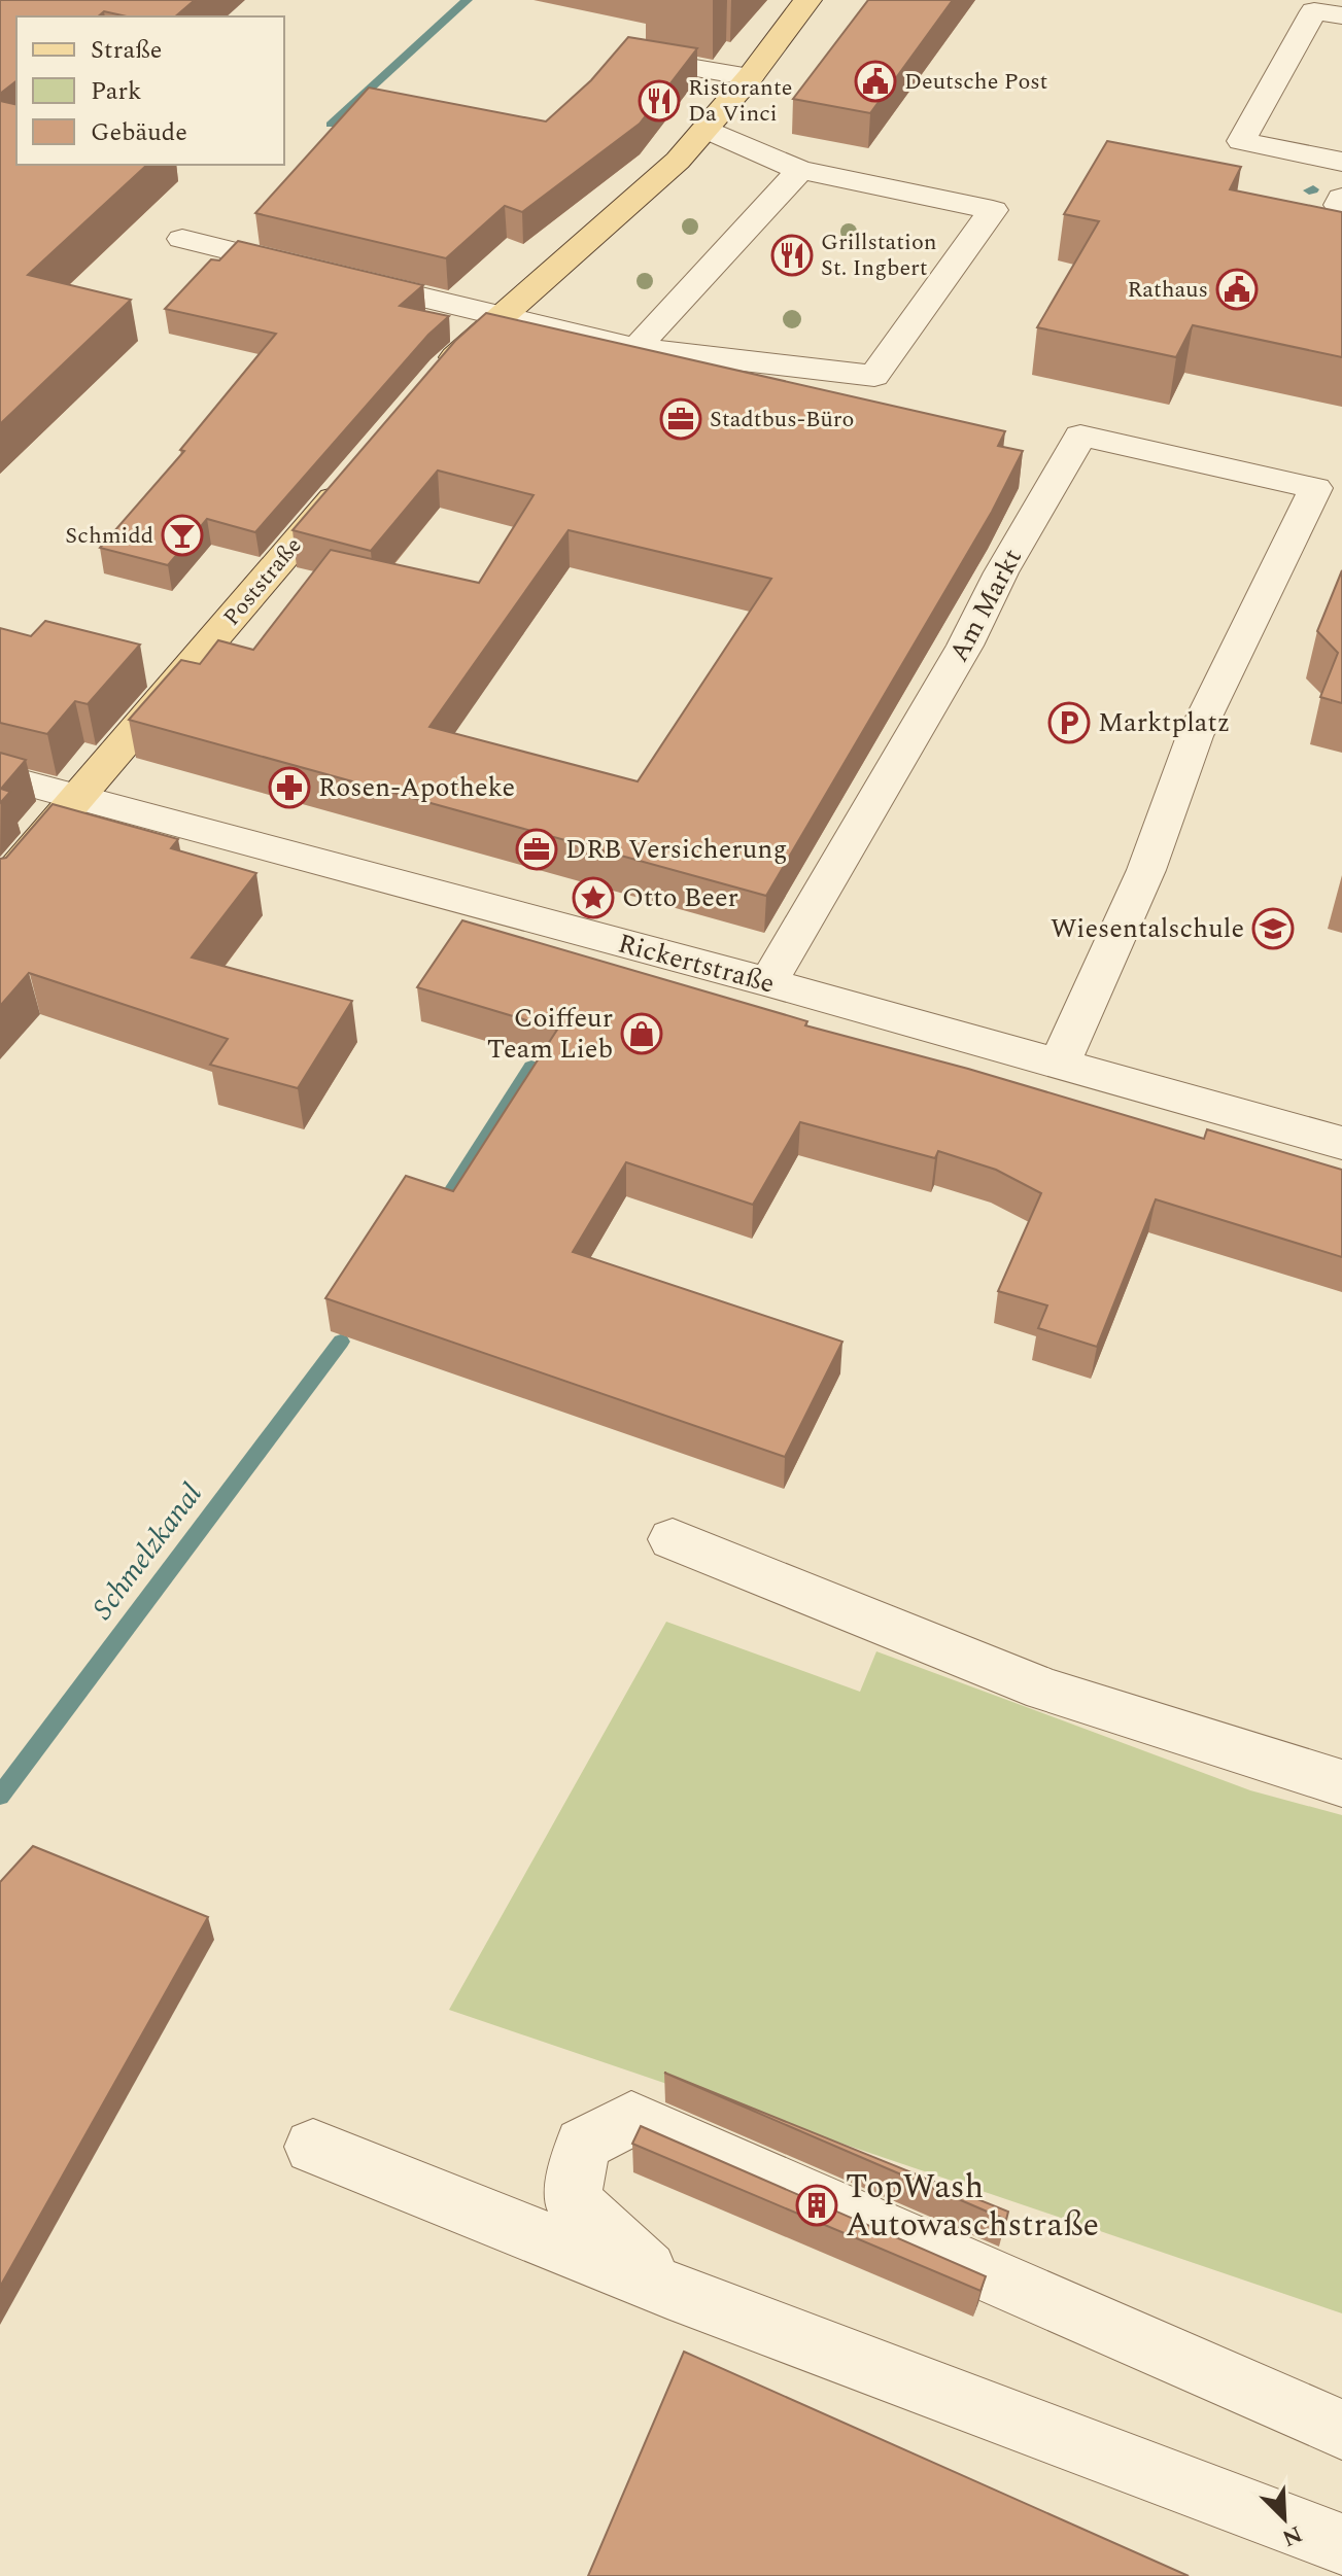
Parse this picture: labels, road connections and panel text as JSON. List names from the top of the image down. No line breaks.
{"streets":{"main road":["Poststraße"],"street":["Am Markt","Rickertstraße"]},"crossings":[["Poststraße","Rickertstraße"],["Am Markt","Rickertstraße"]],"water":["Schmelzkanal"],"places":{"public building":["Deutsche Post","Rathaus"],"restaurant":["Ristorante Da Vinci","Grillstation St. Ingbert"],"office":["Stadtbus-Büro","DRB Versicherung"],"bar":["Schmidd"],"parking":["Marktplatz"],"pharmacy":["Rosen-Apotheke"],"place":["Otto Beer"],"school or university":["Wiesentalschule"],"shop":["Coiffeur Team Lieb"],"building":["TopWash Autowaschstraße"]},"legend":["Straße","Park","Gebäude"],"north":"bottom right"}
